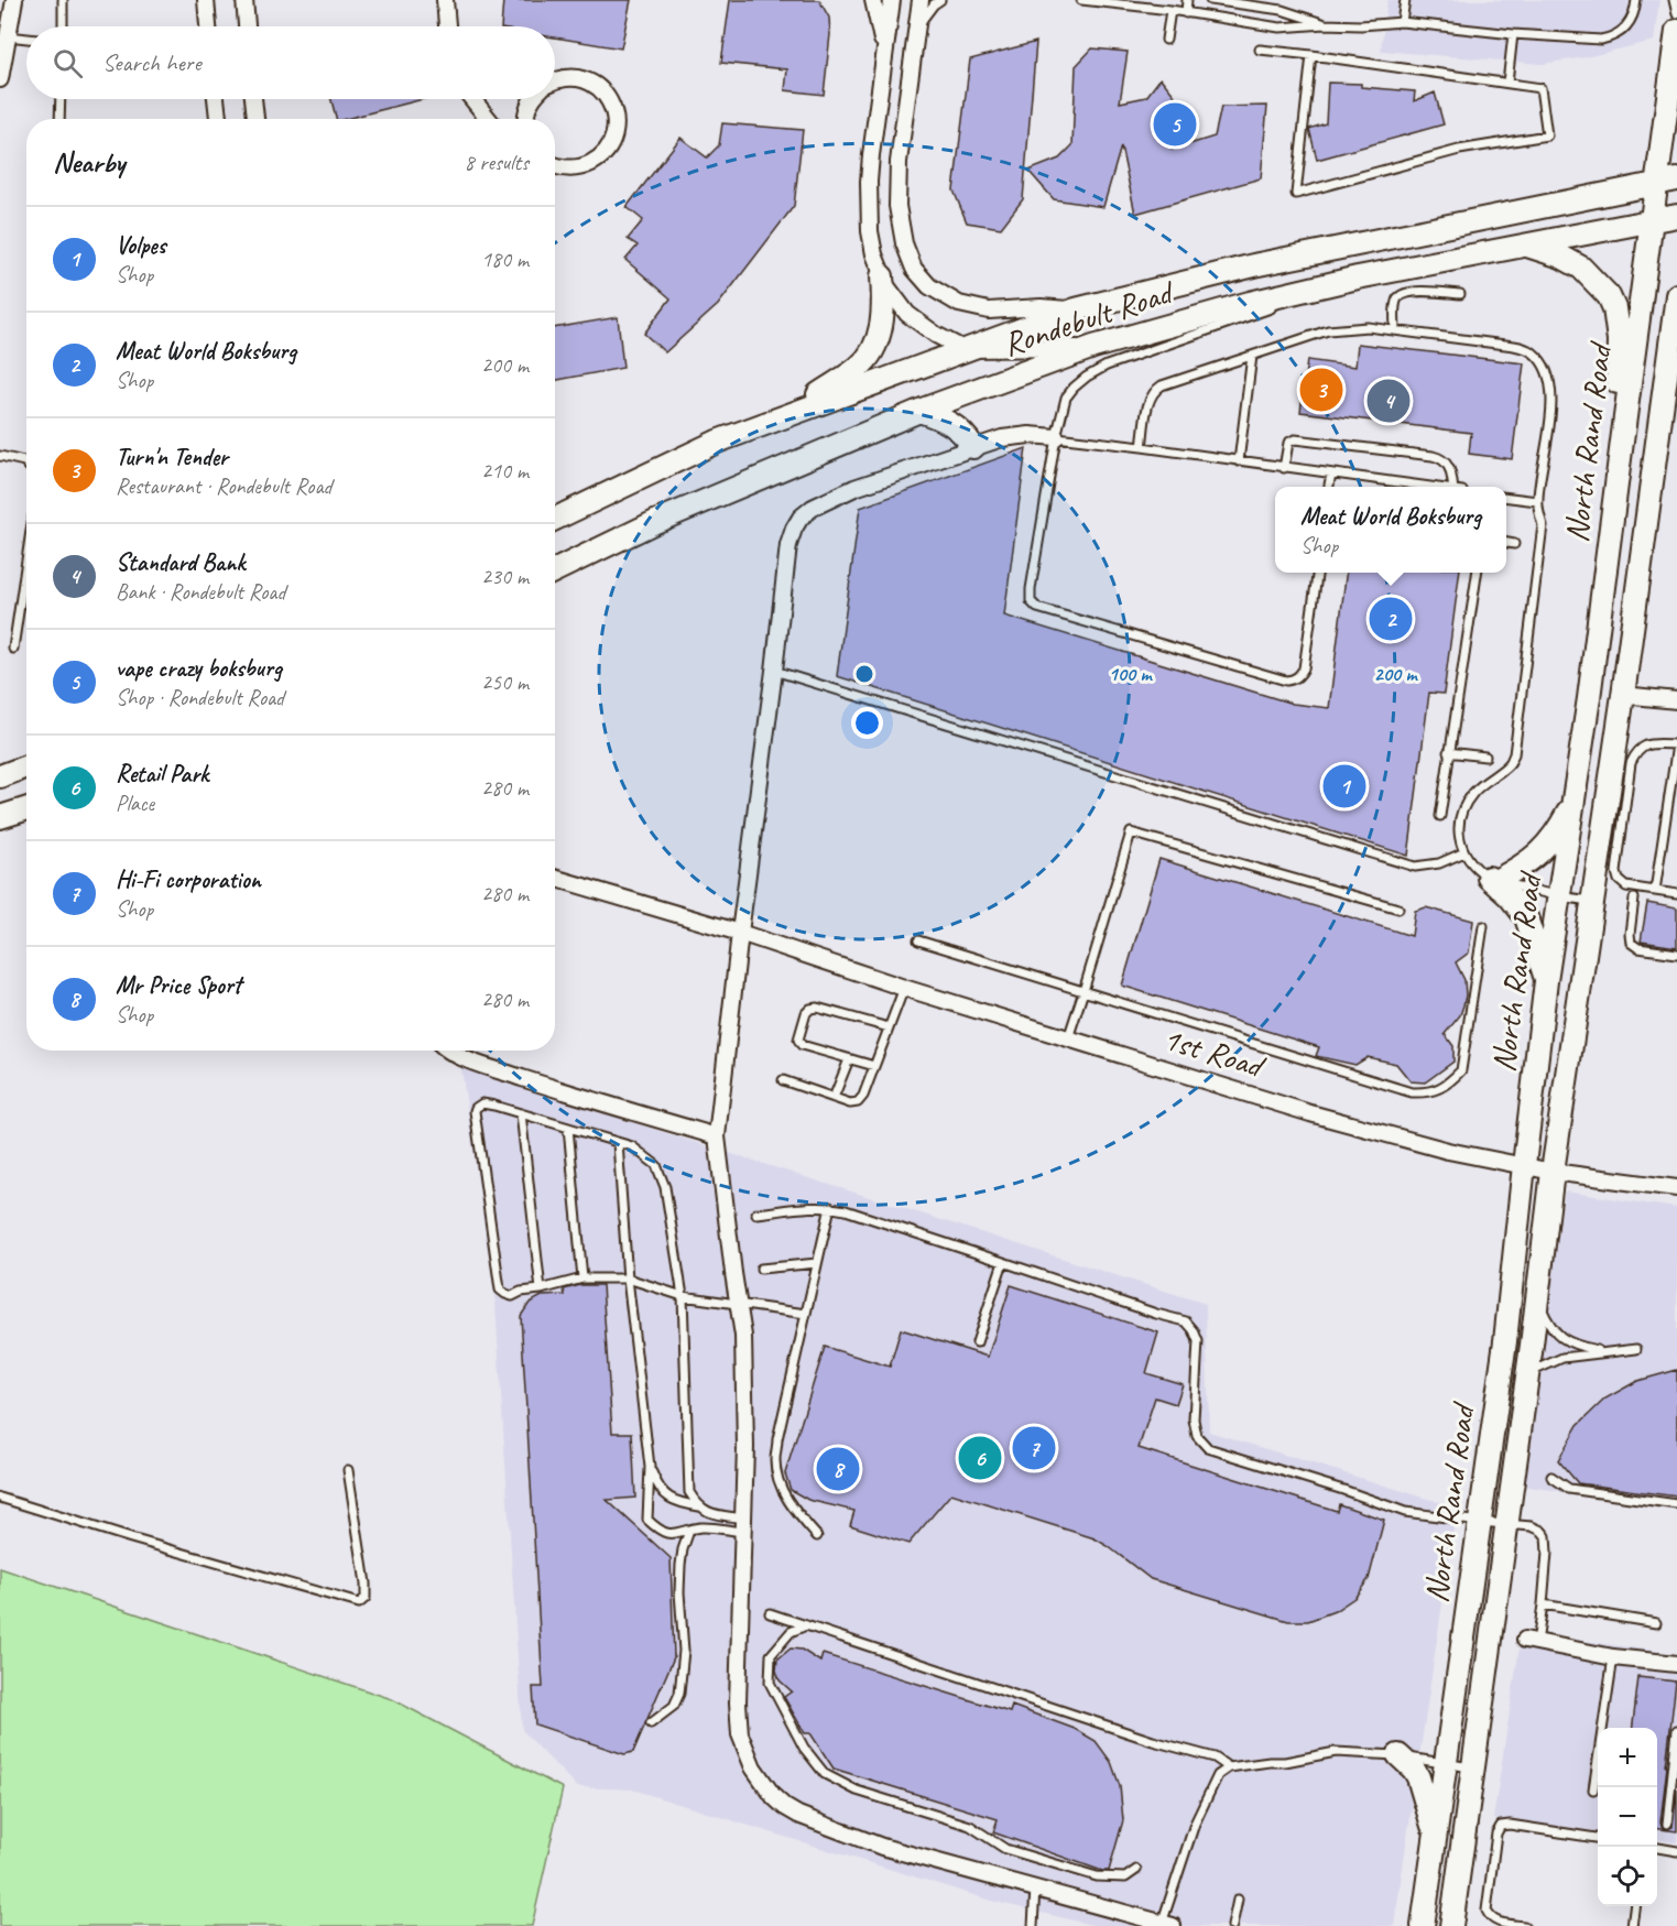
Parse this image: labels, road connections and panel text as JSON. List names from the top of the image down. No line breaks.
{"streets":{"main road":["Rondebult Road","North Rand Road"],"street":["1st Road"]},"crossings":[["Rondebult Road","North Rand Road"],["North Rand Road","1st Road"]],"page":{"search":"Search here","pins":["5","3","4","2","1","7","6","8"],"heading":["Nearby","8 results"],"list":[{"mark":"1","name":"Volpes","note":"Shop","value":"180 m"},{"mark":"2","name":"Meat World Boksburg","note":"Shop","value":"200 m"},{"mark":"3","name":"Turn'n Tender","note":"Restaurant · Rondebult Road","value":"210 m"},{"mark":"4","name":"Standard Bank","note":"Bank · Rondebult Road","value":"230 m"},{"mark":"5","name":"vape crazy boksburg","note":"Shop · Rondebult Road","value":"250 m"},{"mark":"6","name":"Retail Park","note":"Place","value":"280 m"},{"mark":"7","name":"Hi-Fi corporation","note":"Shop","value":"280 m"},{"mark":"8","name":"Mr Price Sport","note":"Shop","value":"280 m"}],"popup":["Meat World Boksburg","Shop"],"map_buttons":["+","−"]},"rings":["100 m","200 m"]}
